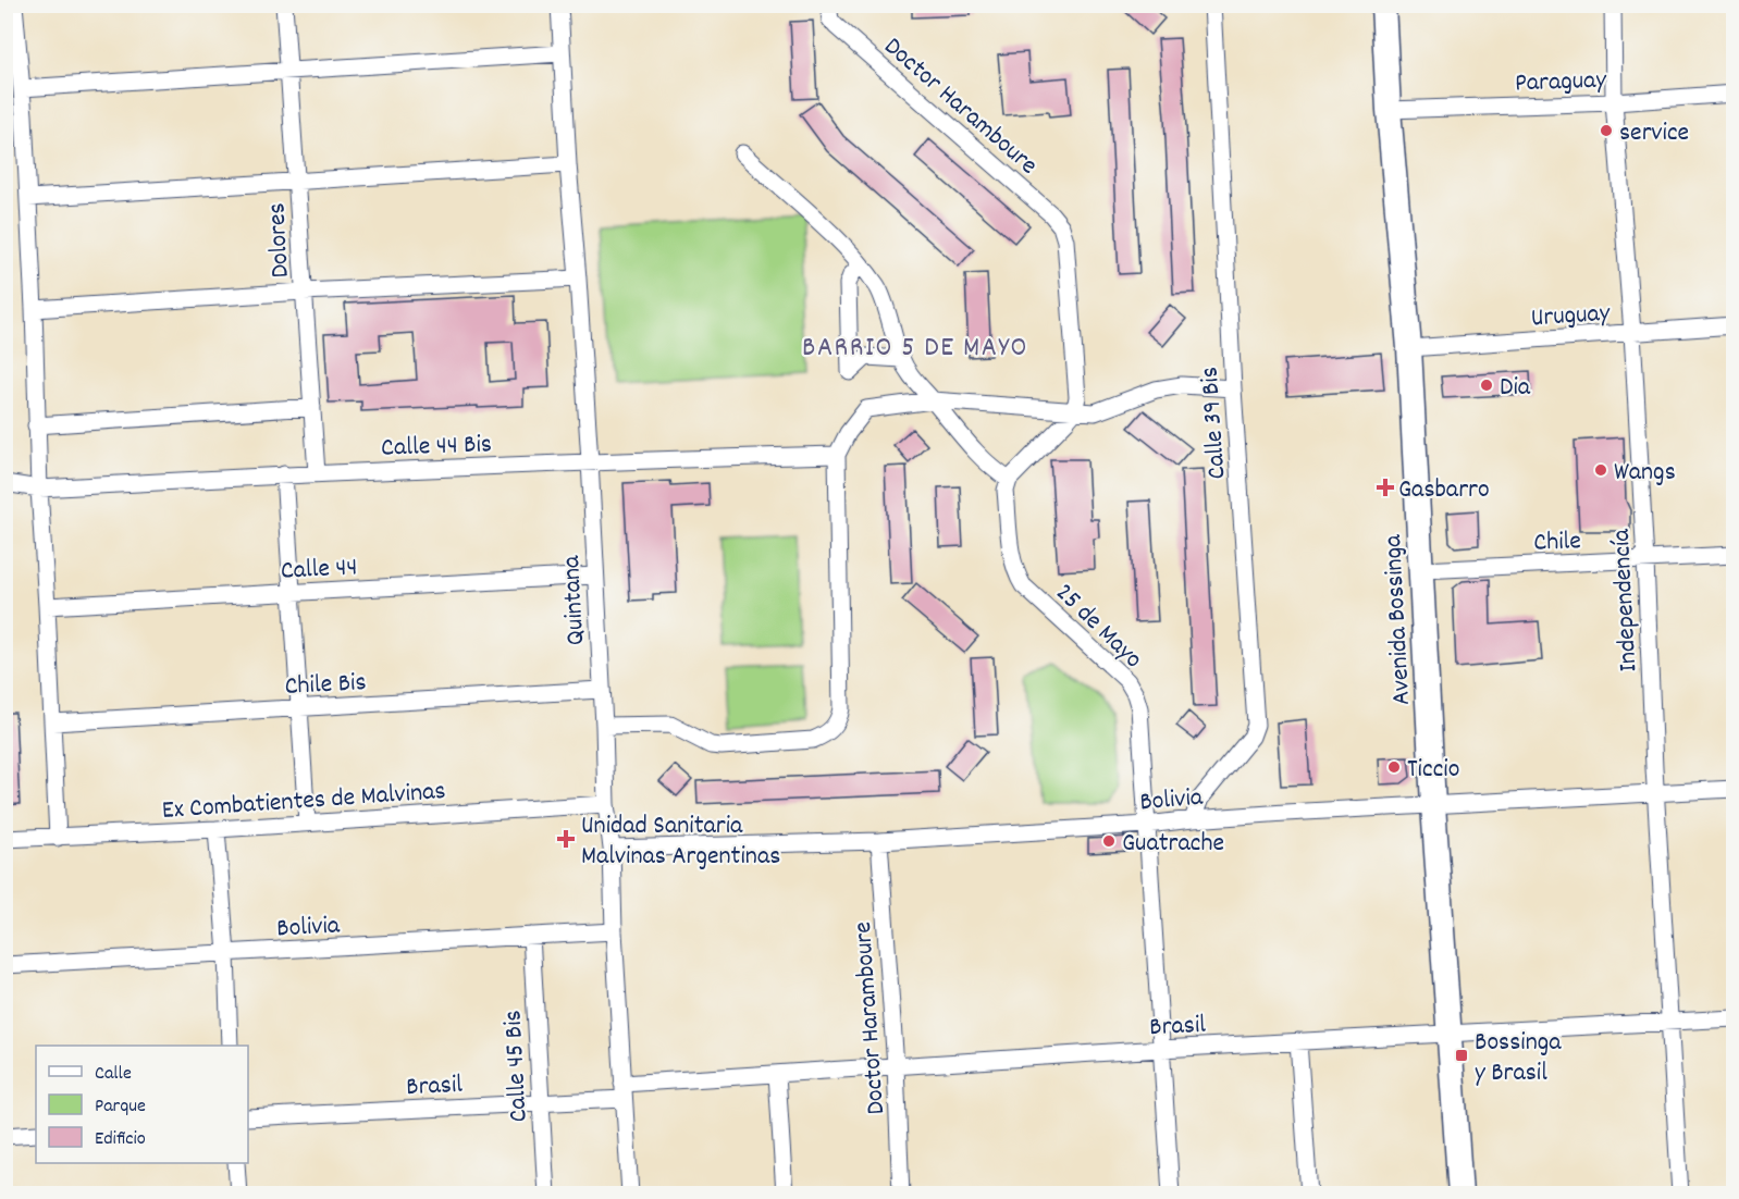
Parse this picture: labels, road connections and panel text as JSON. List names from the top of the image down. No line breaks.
{"streets":{"main road":["Avenida Bossinga"],"street":["Paraguay","Doctor Haramboure","Dolores","Uruguay","Calle 39 Bis","Calle 44 Bis","Chile","Calle 44","Quintana","Independencía","25 de Mayo","Chile Bis","Bolivia","Ex Combatientes de Malvinas","Brasil","Calle 45 Bis"]},"crossings":[["Paraguay","Independencía"],["Paraguay","Avenida Bossinga"],["Doctor Haramboure","Bolivia"],["Doctor Haramboure","Brasil"],["Dolores","Calle 44 Bis"],["Uruguay","Independencía"],["Uruguay","Avenida Bossinga"],["Calle 39 Bis","Bolivia"],["Calle 44 Bis","Quintana"],["Chile","Independencía"],["Chile","Avenida Bossinga"],["Calle 44","Quintana"],["Quintana","Chile Bis"],["Quintana","Bolivia"],["Quintana","Ex Combatientes de Malvinas"],["Quintana","Brasil"],["Independencía","Bolivia"],["Independencía","Brasil"],["Avenida Bossinga","Bolivia"],["Avenida Bossinga","Brasil"],["25 de Mayo","Bolivia"],["25 de Mayo","Brasil"],["Bolivia","Calle 45 Bis"],["Brasil","Calle 45 Bis"]],"districts":["BARRIO 5 DE MAYO"],"places":{"other":["service","Dia","Wangs","Ticcio","Guatrache"],"health":["Gasbarro","Unidad Sanitaria Malvinas Argentinas"],"transit":["Bossinga y Brasil"]},"legend":["Calle","Parque","Edificio"]}
